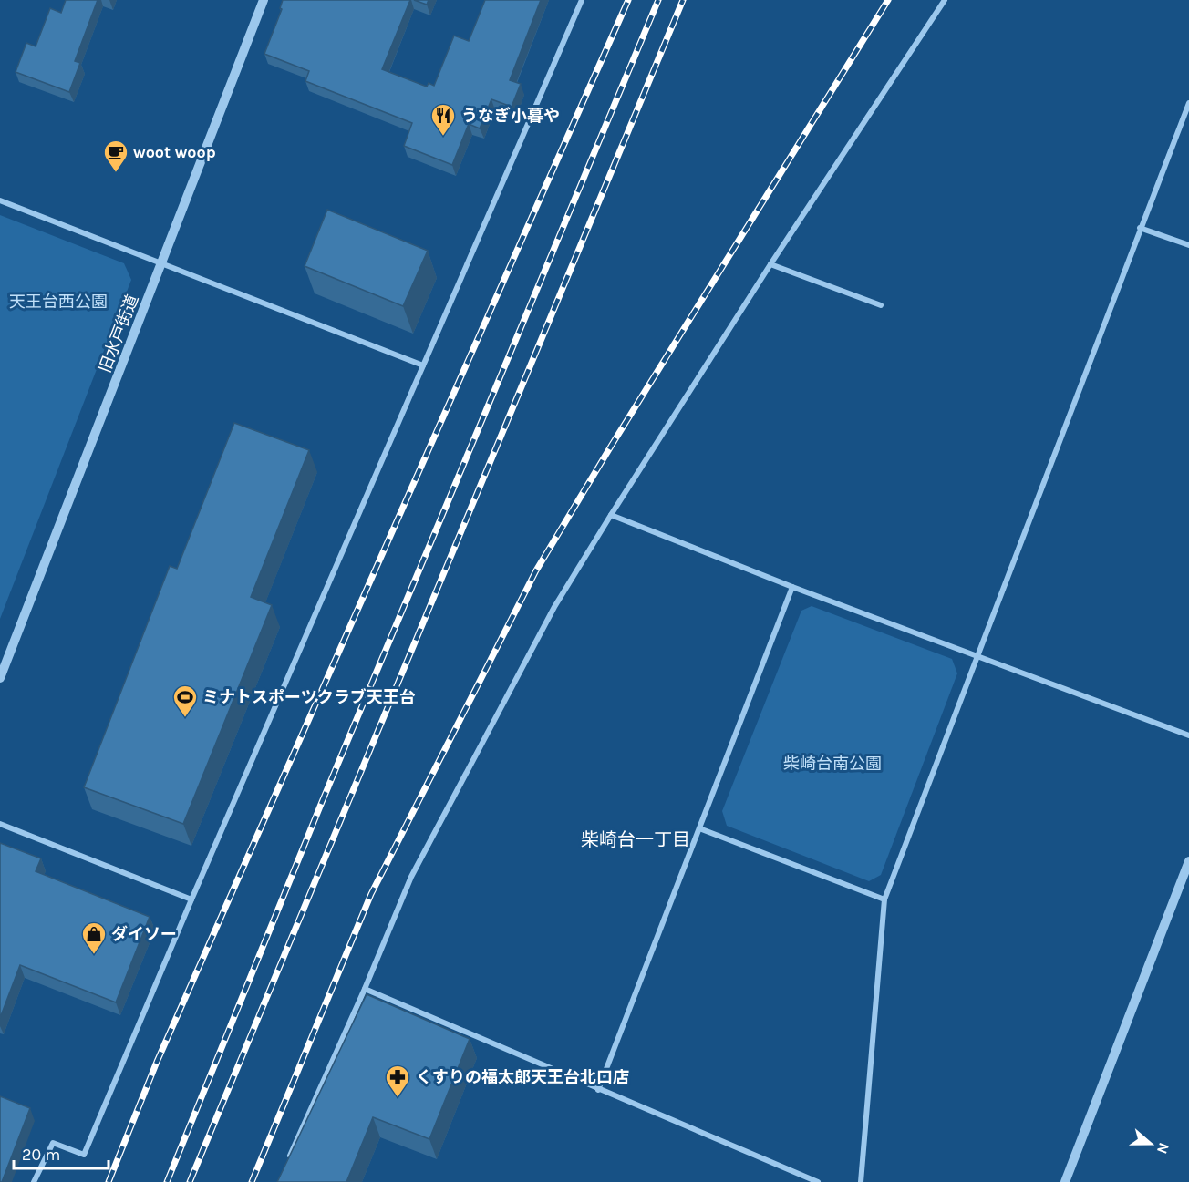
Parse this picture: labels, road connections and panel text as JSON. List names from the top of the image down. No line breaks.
{"streets":{"street":["旧水戸街道"]},"districts":["柴崎台一丁目"],"parks":["天王台西公園","柴崎台南公園"],"places":{"restaurant":["うなぎ小暮や"],"cafe":["woot woop"],"sports":["ミナトスポーツクラブ天王台"],"shop":["ダイソー"],"pharmacy":["くすりの福太郎天王台北口店"]},"scale_bar":"20 m","north":"right"}
